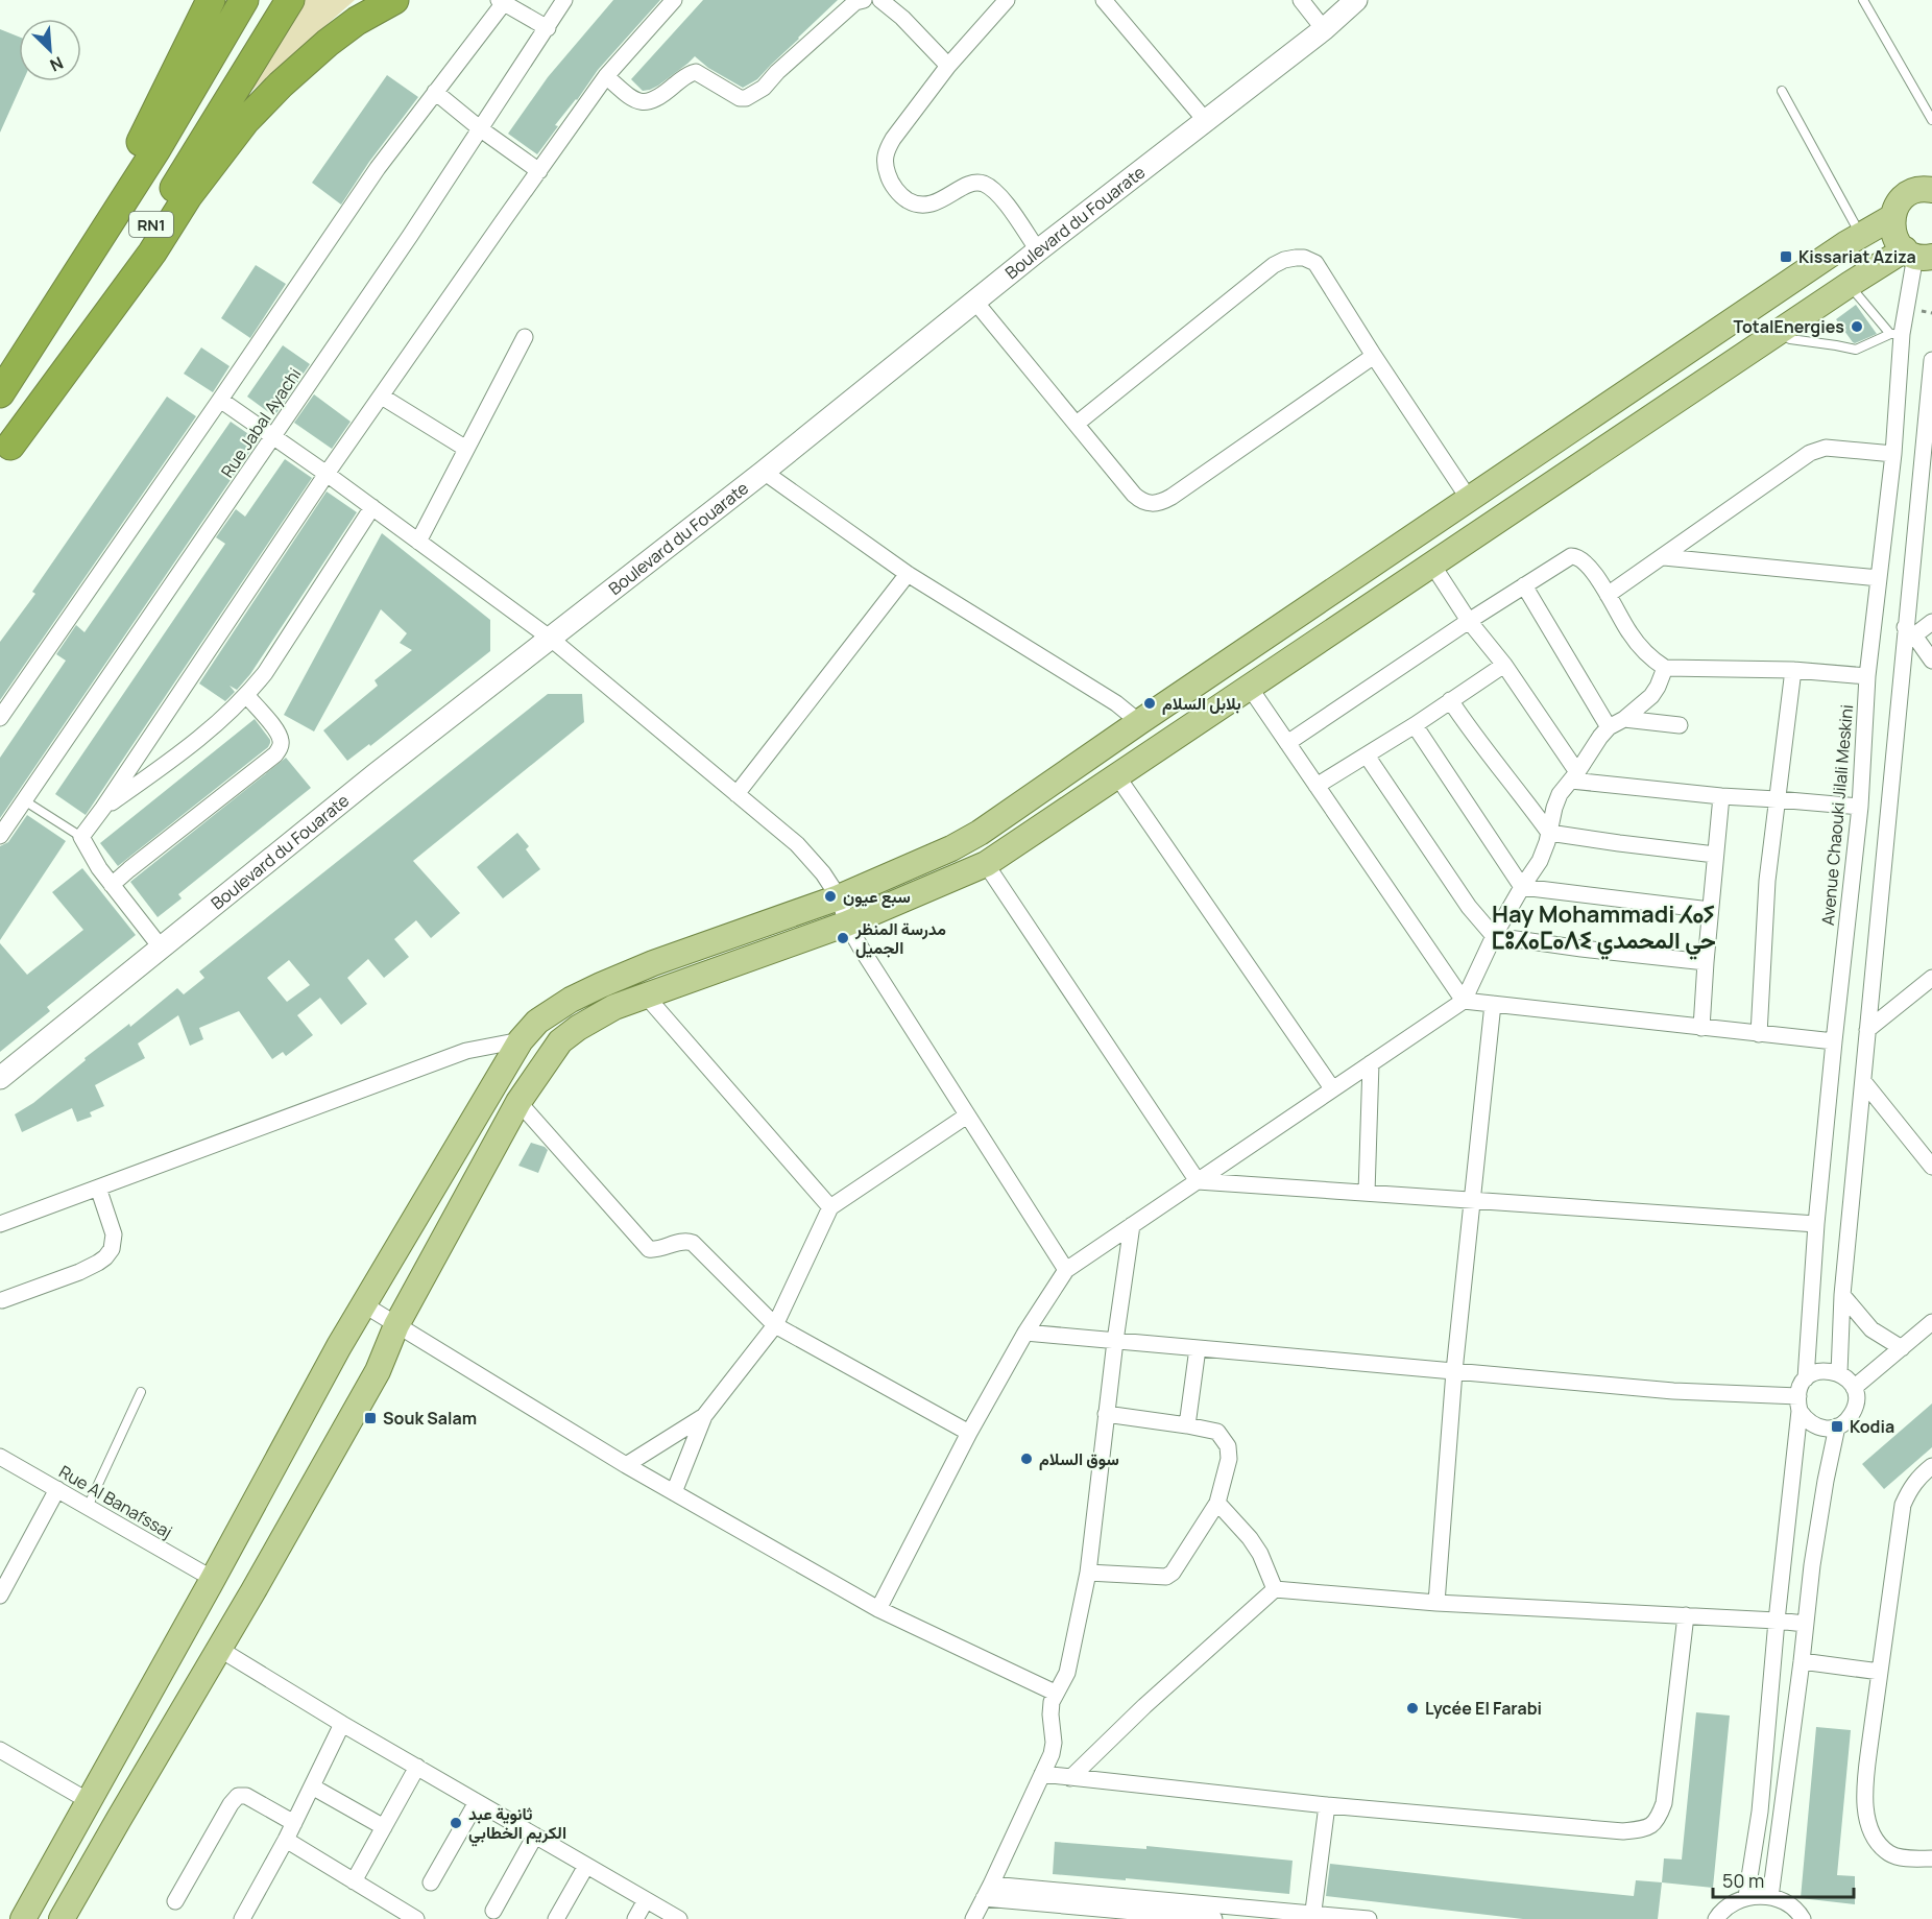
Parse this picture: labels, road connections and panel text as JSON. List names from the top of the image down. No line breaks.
{"streets":{"highway":["RN1"],"street":["Boulevard du Fouarate","Rue Jabal Ayachi","Avenue Chaouki Jilali Meskini","Rue Al Banafssaj"]},"districts":["Hay Mohammadi ⵃⴰⵢ ⵎⵓⵃⴰⵎⴰⴷⵉ حي المحمدي"],"places":{"transit":["Kissariat Aziza","Souk Salam","Kodia"],"other":["TotalEnergies","بلابل السلام","سبع عيون","مدرسة المنظر الجميل","سوق السلام","Lycée El Farabi","ثانوية عبد الكريم الخطابي"]},"scale_bar":"50 m","north":"bottom right"}
